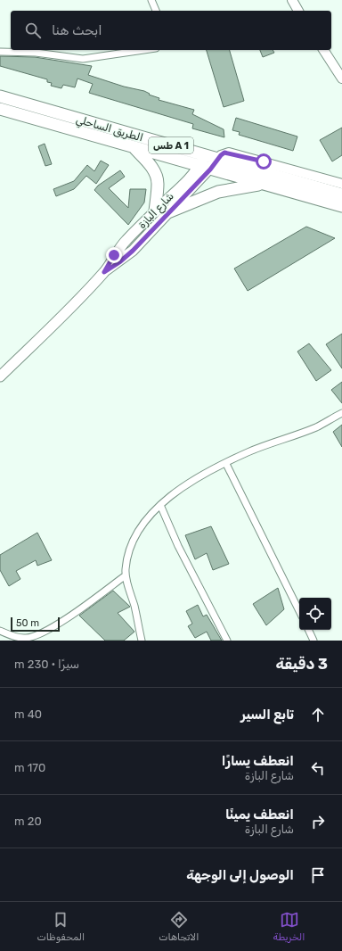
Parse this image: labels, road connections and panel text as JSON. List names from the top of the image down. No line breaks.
{"streets":{"highway":["الطريق الساحلي","طس A 1"],"main road":["شارع البازة"]},"crossings":[["الطريق الساحلي","شارع البازة"]],"scale_bar":"50 m","page":{"search":"ابحث هنا","scale":"50 m","heading":["3 دقيقة","سيرًا · 230 m"],"list":[["تابع السير","40 m"],["انعطف يسارًا","شارع البازة","170 m"],["انعطف يمينًا","شارع البازة","20 m"],"الوصول إلى الوجهة"],"nav":["الخريطة","الاتجاهات","المحفوظات"]}}
